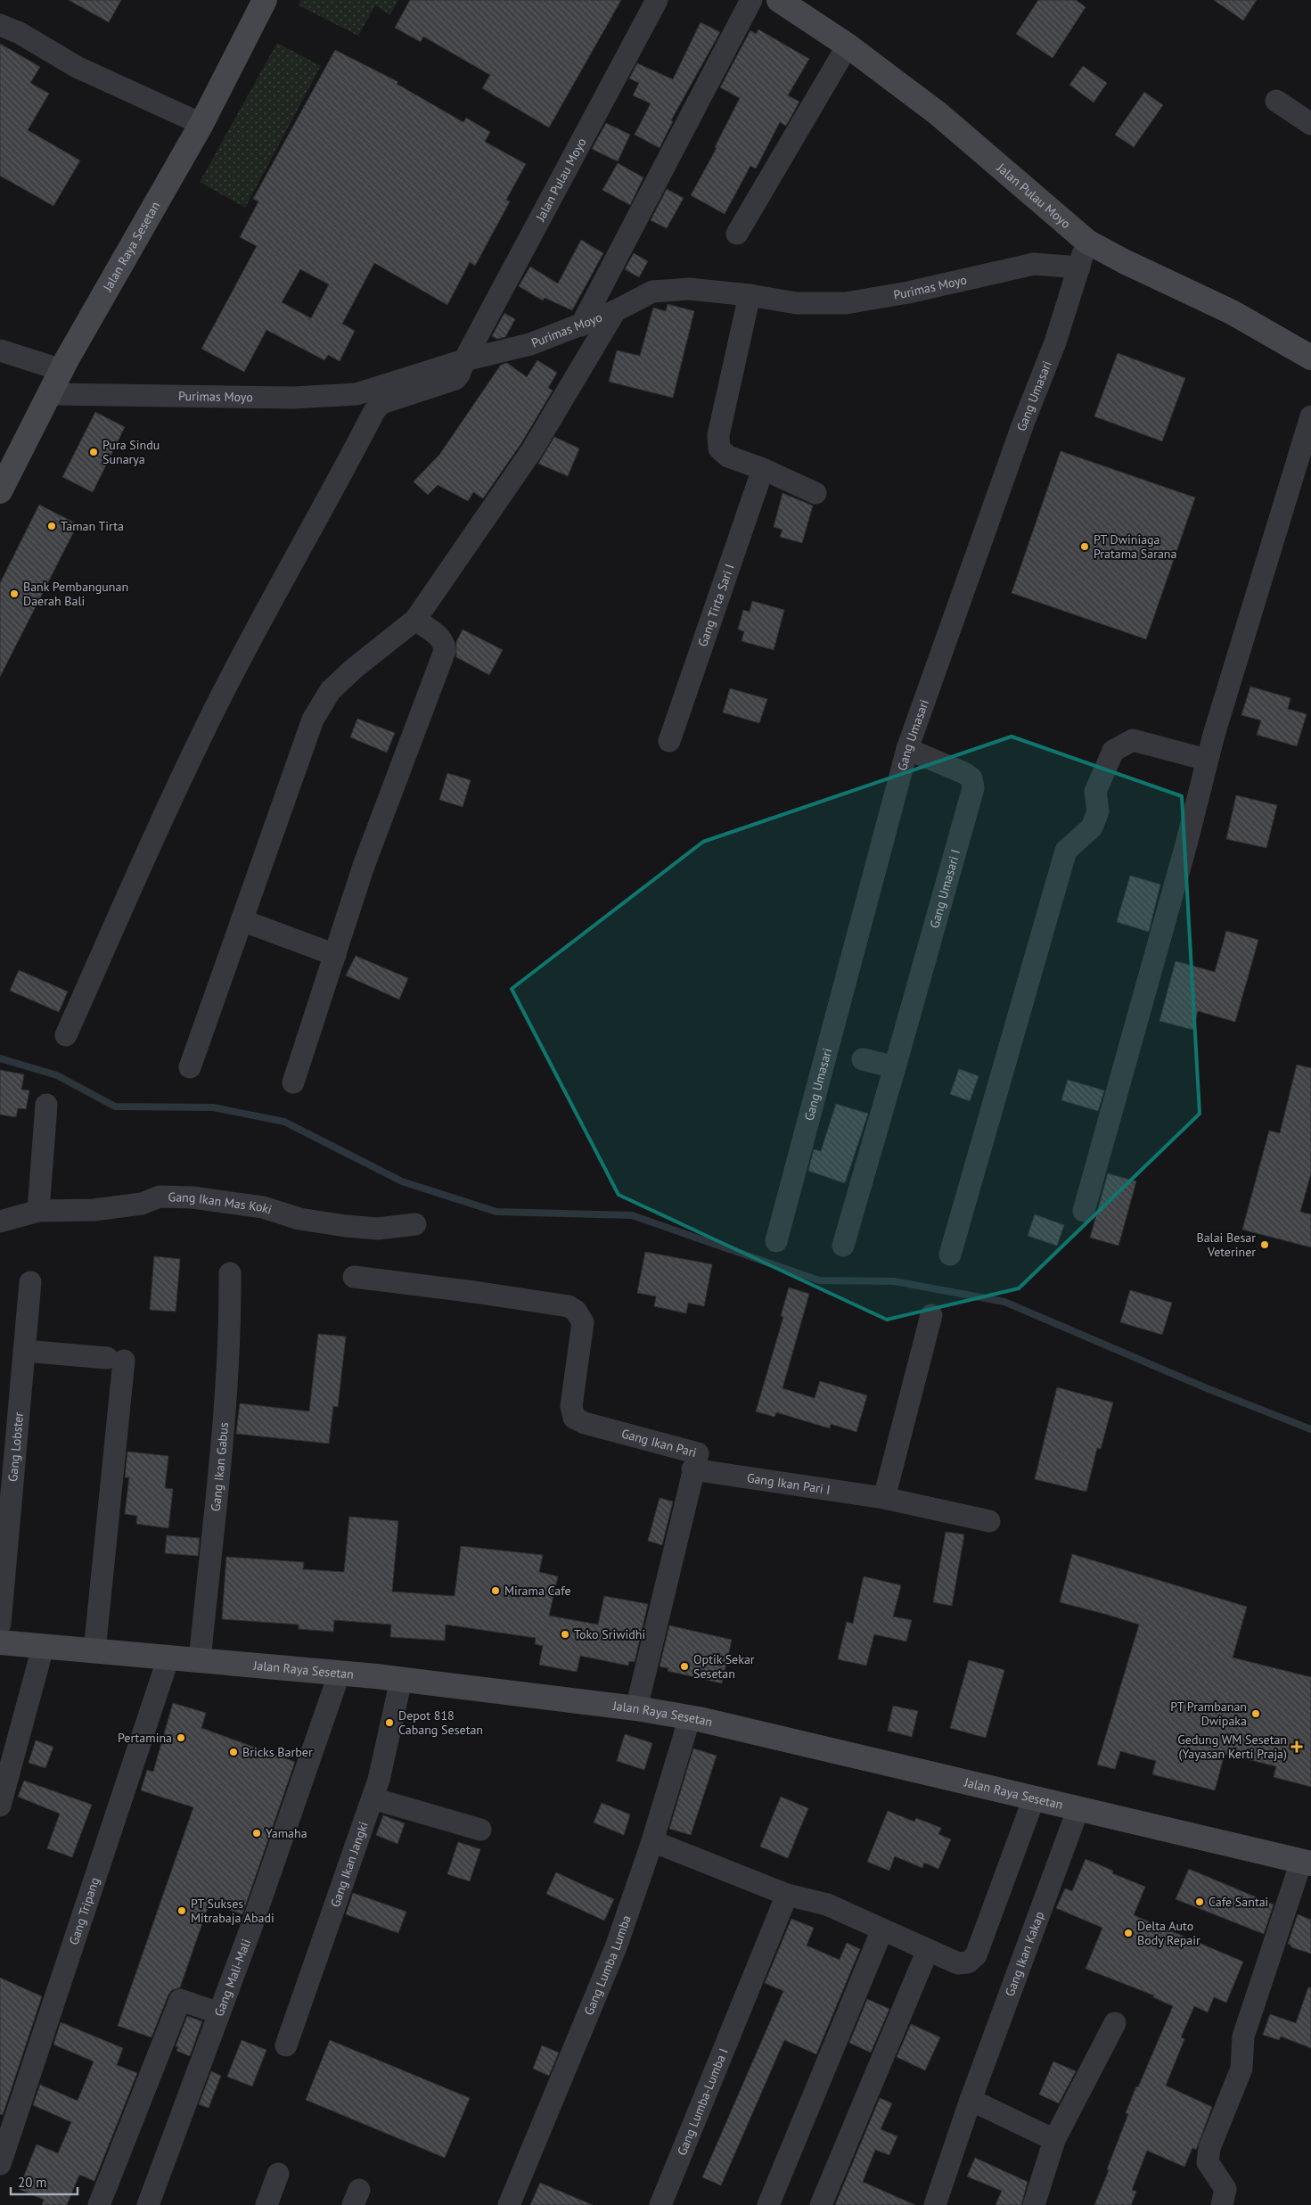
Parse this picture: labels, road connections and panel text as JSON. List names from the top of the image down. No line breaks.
{"streets":{"main road":["Jalan Pulau Moyo","Jalan Raya Sesetan"],"street":["Purimas Moyo","Gang Umasari","Gang Tirta Sari I","Gang Umasari I","Gang Ikan Mas Koki","Gang Ikan Pari","Gang Lobster","Gang Ikan Gabus","Gang Ikan Pari I","Gang Ikan Jangki","Gang Tripang","Gang Ikan Kakap","Gang Lumba Lumba","Gang Mali-Mali","Gang Lumba-Lumba I"]},"crossings":[["Jalan Pulau Moyo","Purimas Moyo"],["Jalan Pulau Moyo","Gang Umasari"],["Jalan Raya Sesetan","Purimas Moyo"],["Jalan Raya Sesetan","Gang Ikan Pari"],["Jalan Raya Sesetan","Gang Ikan Gabus"],["Jalan Raya Sesetan","Gang Ikan Jangki"],["Jalan Raya Sesetan","Gang Tripang"],["Jalan Raya Sesetan","Gang Ikan Kakap"],["Jalan Raya Sesetan","Gang Lumba Lumba"],["Jalan Raya Sesetan","Gang Mali-Mali"],["Purimas Moyo","Gang Umasari"],["Gang Umasari","Gang Umasari I"],["Gang Ikan Pari","Gang Ikan Pari I"]],"places":{"other":["Pura Sindu Sunarya","Taman Tirta","PT Dwiniaga Pratama Sarana","Bank Pembangunan Daerah Bali","Balai Besar Veteriner","Mirama Cafe","Toko Sriwidhi","Optik Sekar Sesetan","PT Prambanan Dwipaka","Depot 818 Cabang Sesetan","Pertamina","Bricks Barber","Yamaha","Cafe Santai","PT Sukses Mitrabaja Abadi","Delta Auto Body Repair"],"health":["Gedung WM Sesetan (Yayasan Kerti Praja)"]},"scale_bar":"20 m"}
